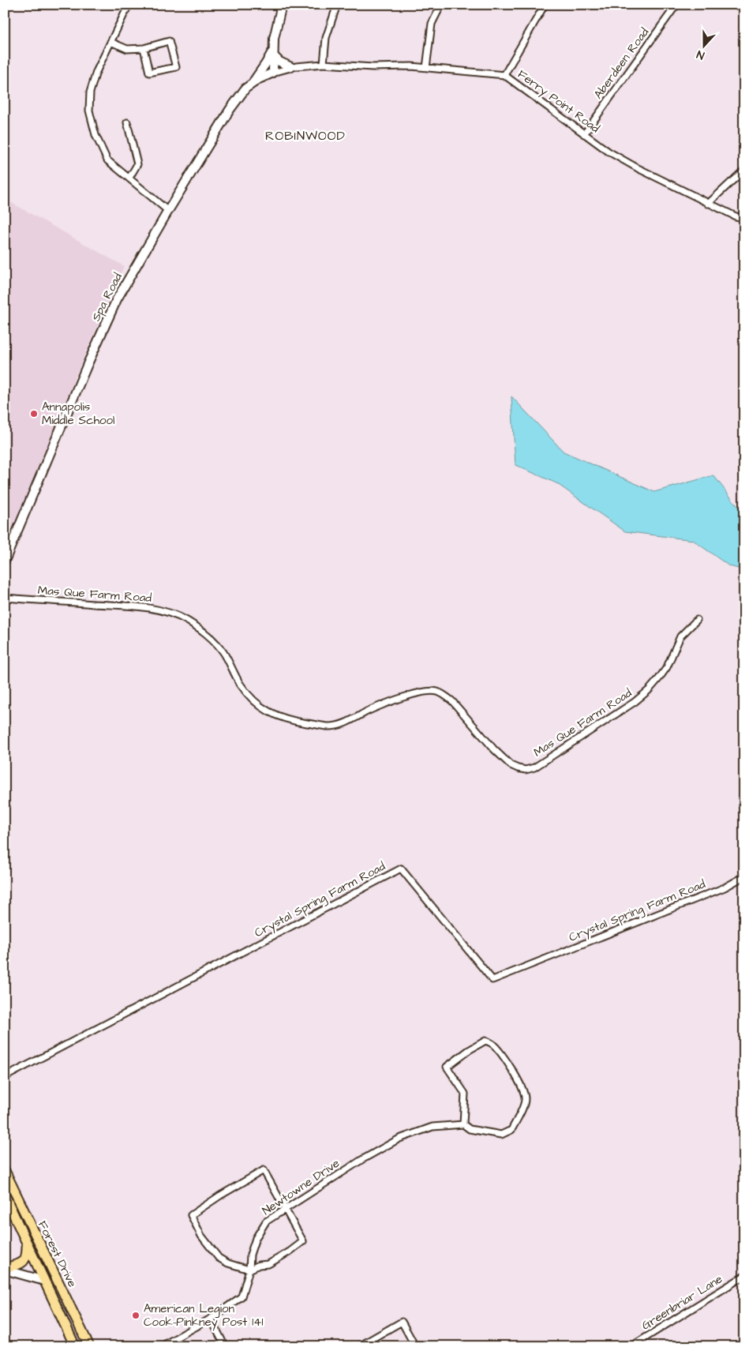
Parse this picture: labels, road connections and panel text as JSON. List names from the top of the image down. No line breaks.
{"streets":{"main road":["Forest Drive"],"street":["Aberdeen Road","Ferry Point Road","Spa Road","Mas Que Farm Road","Crystal Spring Farm Road","Newtowne Drive","Greenbriar Lane"]},"crossings":[["Aberdeen Road","Ferry Point Road"],["Ferry Point Road","Spa Road"]],"districts":["ROBINWOOD"],"places":["Annapolis Middle School","American Legion Cook-Pinkney Post 141"],"north":"bottom"}
